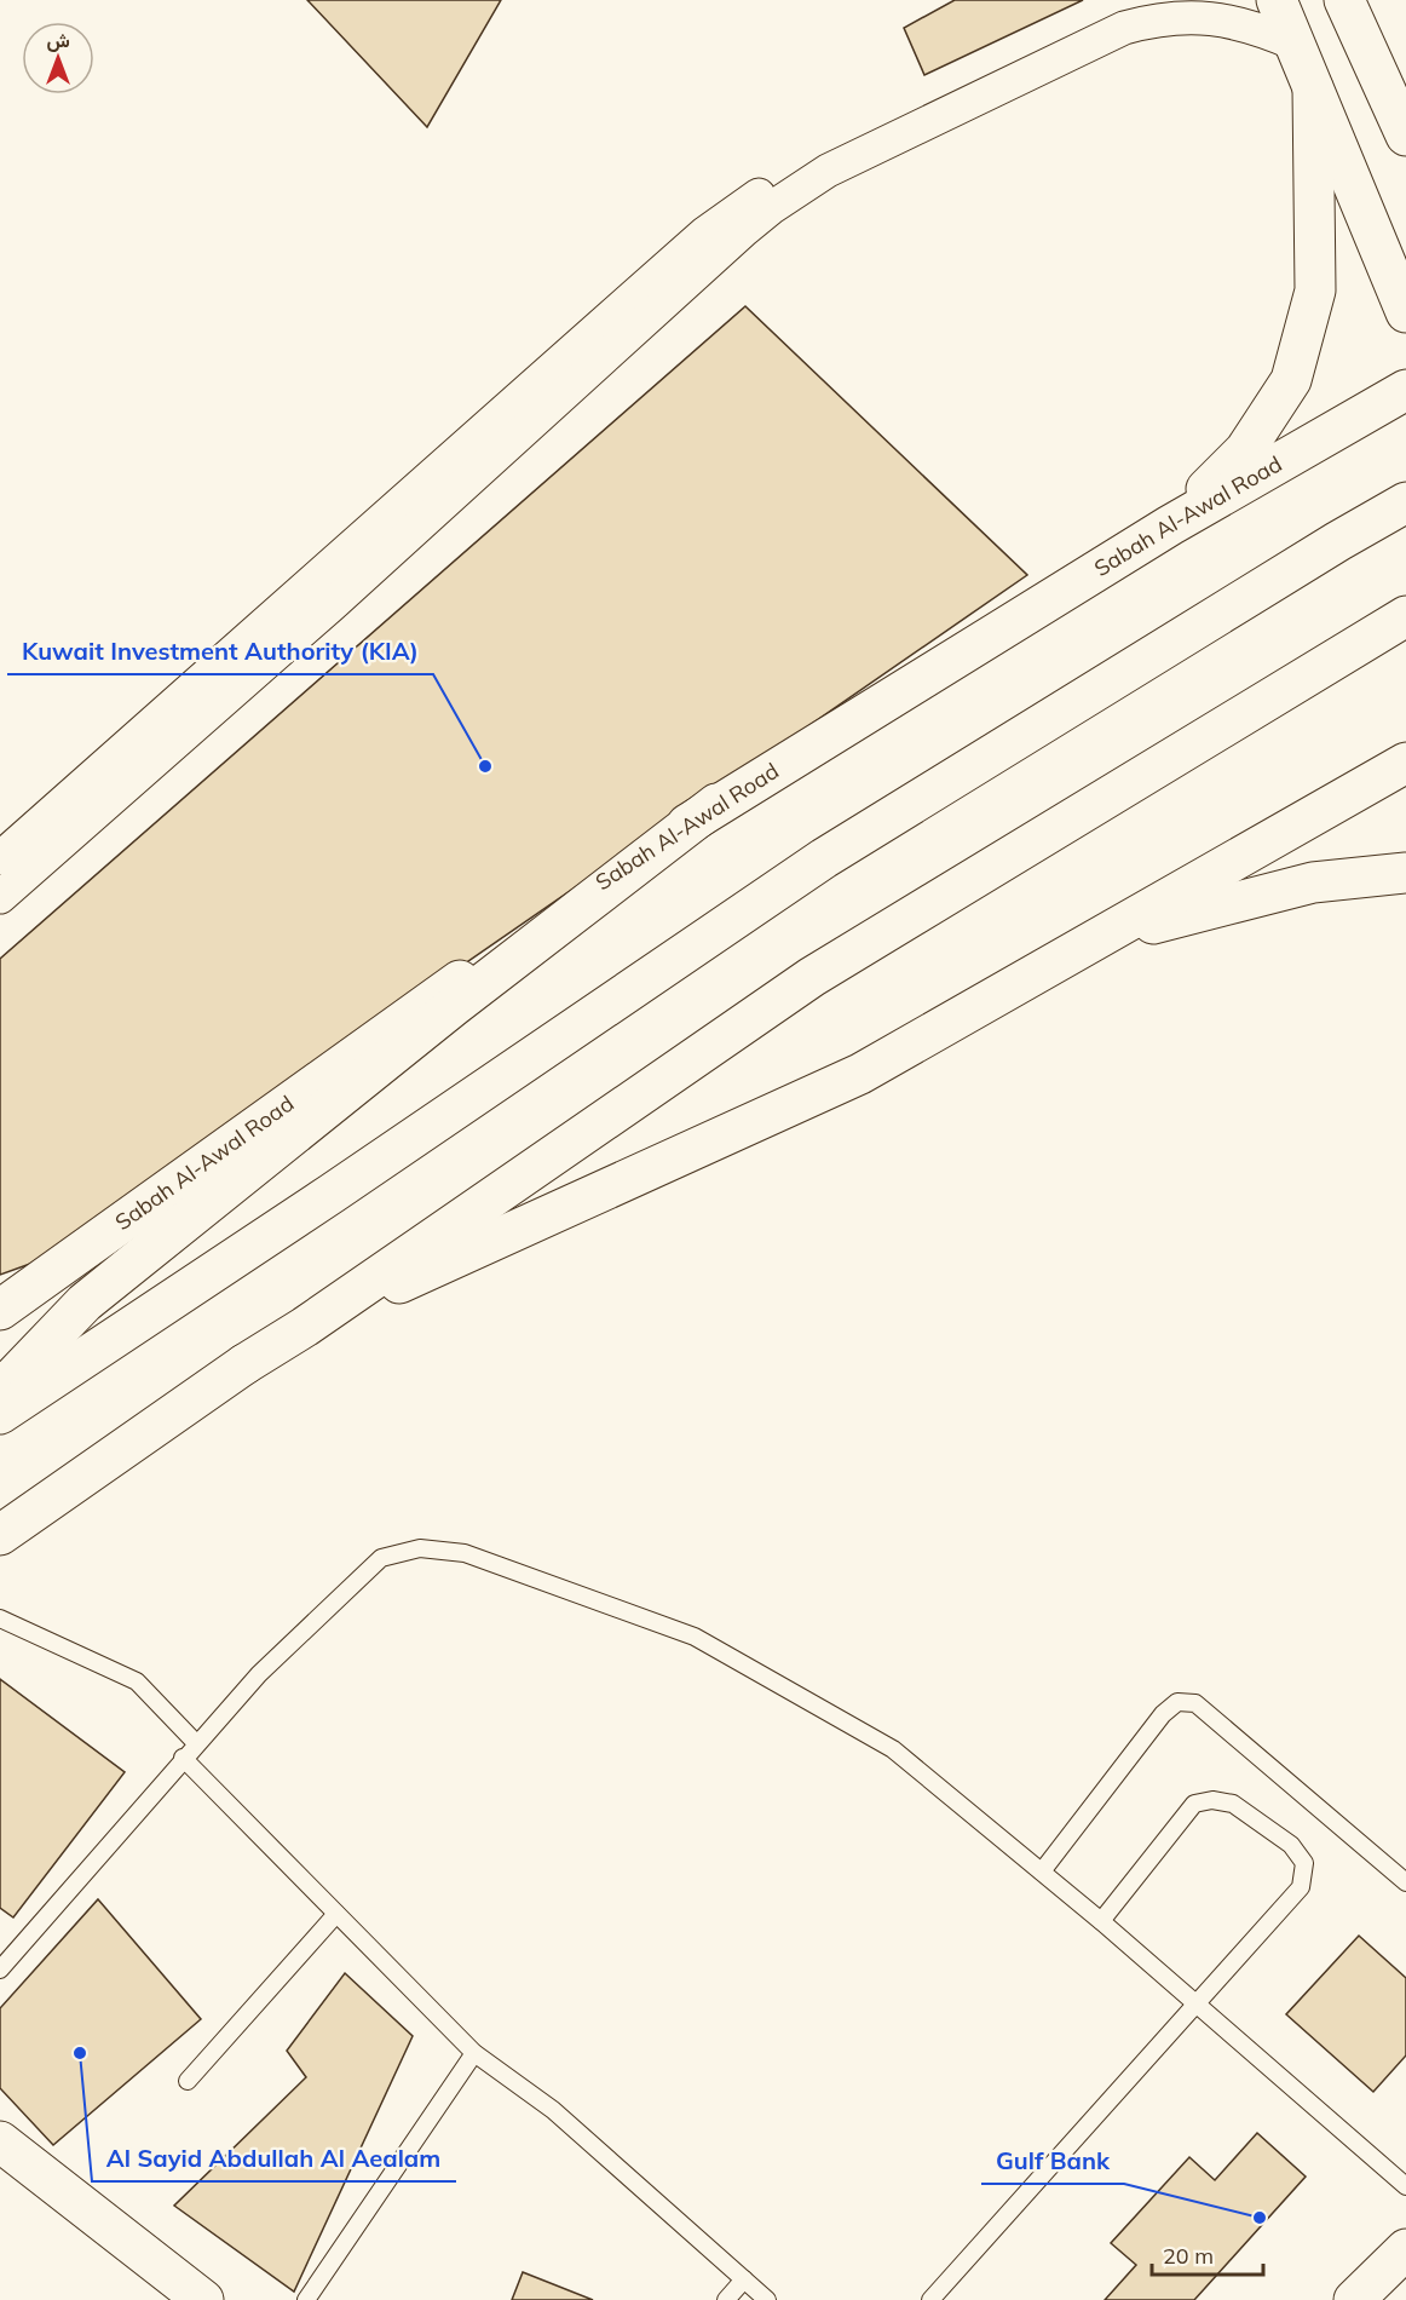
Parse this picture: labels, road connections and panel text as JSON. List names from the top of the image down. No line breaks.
{"streets":{"main road":["Sabah Al-Awal Road"]},"places":["Kuwait Investment Authority (KIA)","Al Sayid Abdullah Al Aealam","Gulf Bank"],"scale_bar":"20 m","north":"top"}
